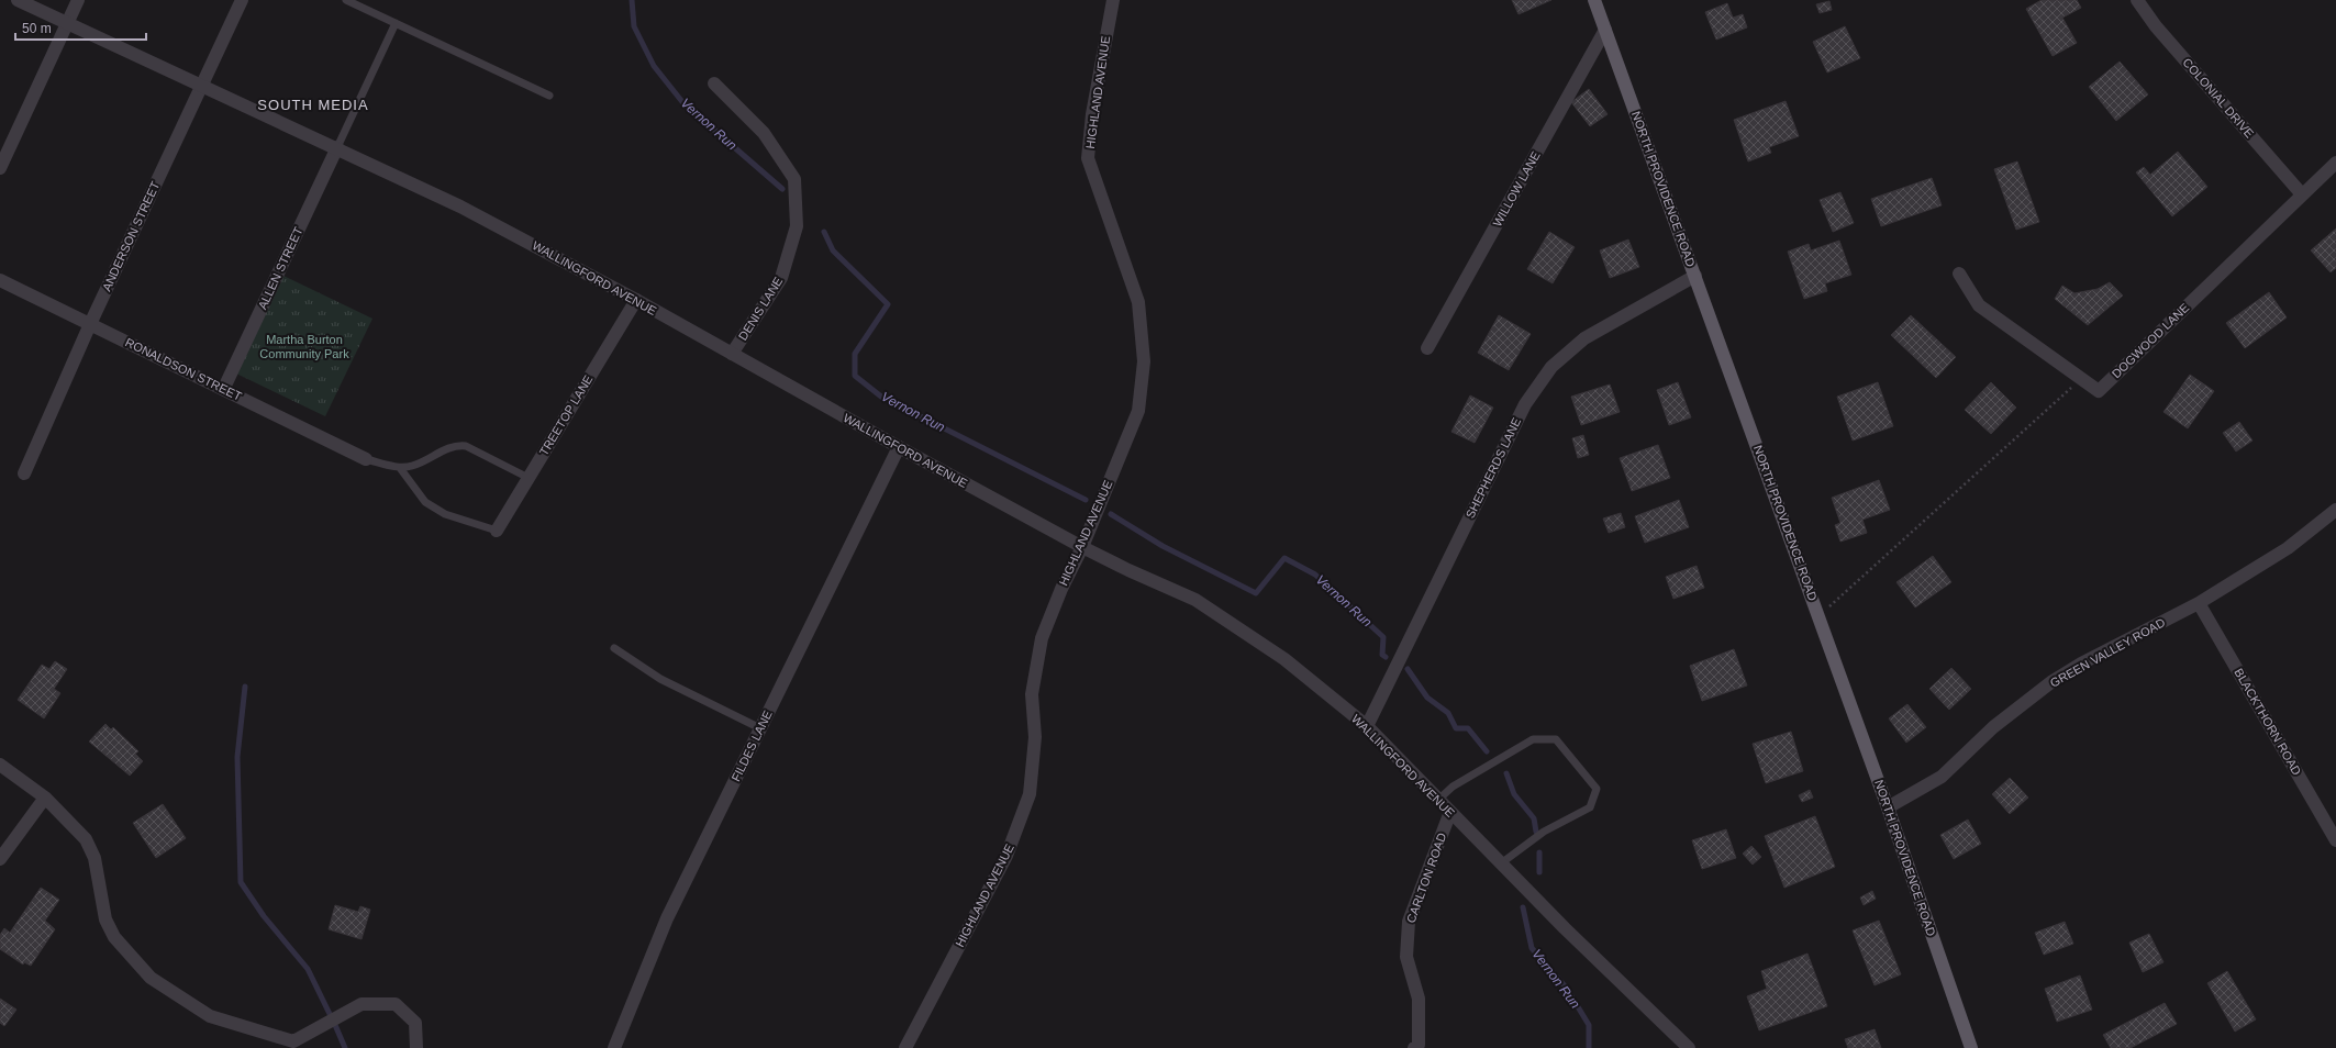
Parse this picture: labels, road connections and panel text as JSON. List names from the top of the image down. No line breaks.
{"streets":{"main road":["NORTH PROVIDENCE ROAD"],"street":["HIGHLAND AVENUE","COLONIAL DRIVE","WILLOW LANE","ANDERSON STREET","ALLEN STREET","WALLINGFORD AVENUE","DENIS LANE","DOGWOOD LANE","RONALDSON STREET","TREETOP LANE","SHEPHERDS LANE","GREEN VALLEY ROAD","BLACKTHORN ROAD","FILDES LANE","CARLTON ROAD"]},"crossings":[["HIGHLAND AVENUE","WALLINGFORD AVENUE"],["COLONIAL DRIVE","DOGWOOD LANE"],["WILLOW LANE","NORTH PROVIDENCE ROAD"],["NORTH PROVIDENCE ROAD","SHEPHERDS LANE"],["NORTH PROVIDENCE ROAD","GREEN VALLEY ROAD"],["ANDERSON STREET","WALLINGFORD AVENUE"],["ANDERSON STREET","RONALDSON STREET"],["ALLEN STREET","WALLINGFORD AVENUE"],["ALLEN STREET","RONALDSON STREET"],["WALLINGFORD AVENUE","DENIS LANE"],["WALLINGFORD AVENUE","TREETOP LANE"],["WALLINGFORD AVENUE","SHEPHERDS LANE"],["WALLINGFORD AVENUE","FILDES LANE"],["WALLINGFORD AVENUE","CARLTON ROAD"],["GREEN VALLEY ROAD","BLACKTHORN ROAD"]],"districts":["SOUTH MEDIA"],"water":["Vernon Run"],"parks":["Martha Burton Community Park"],"scale_bar":"50 m"}
